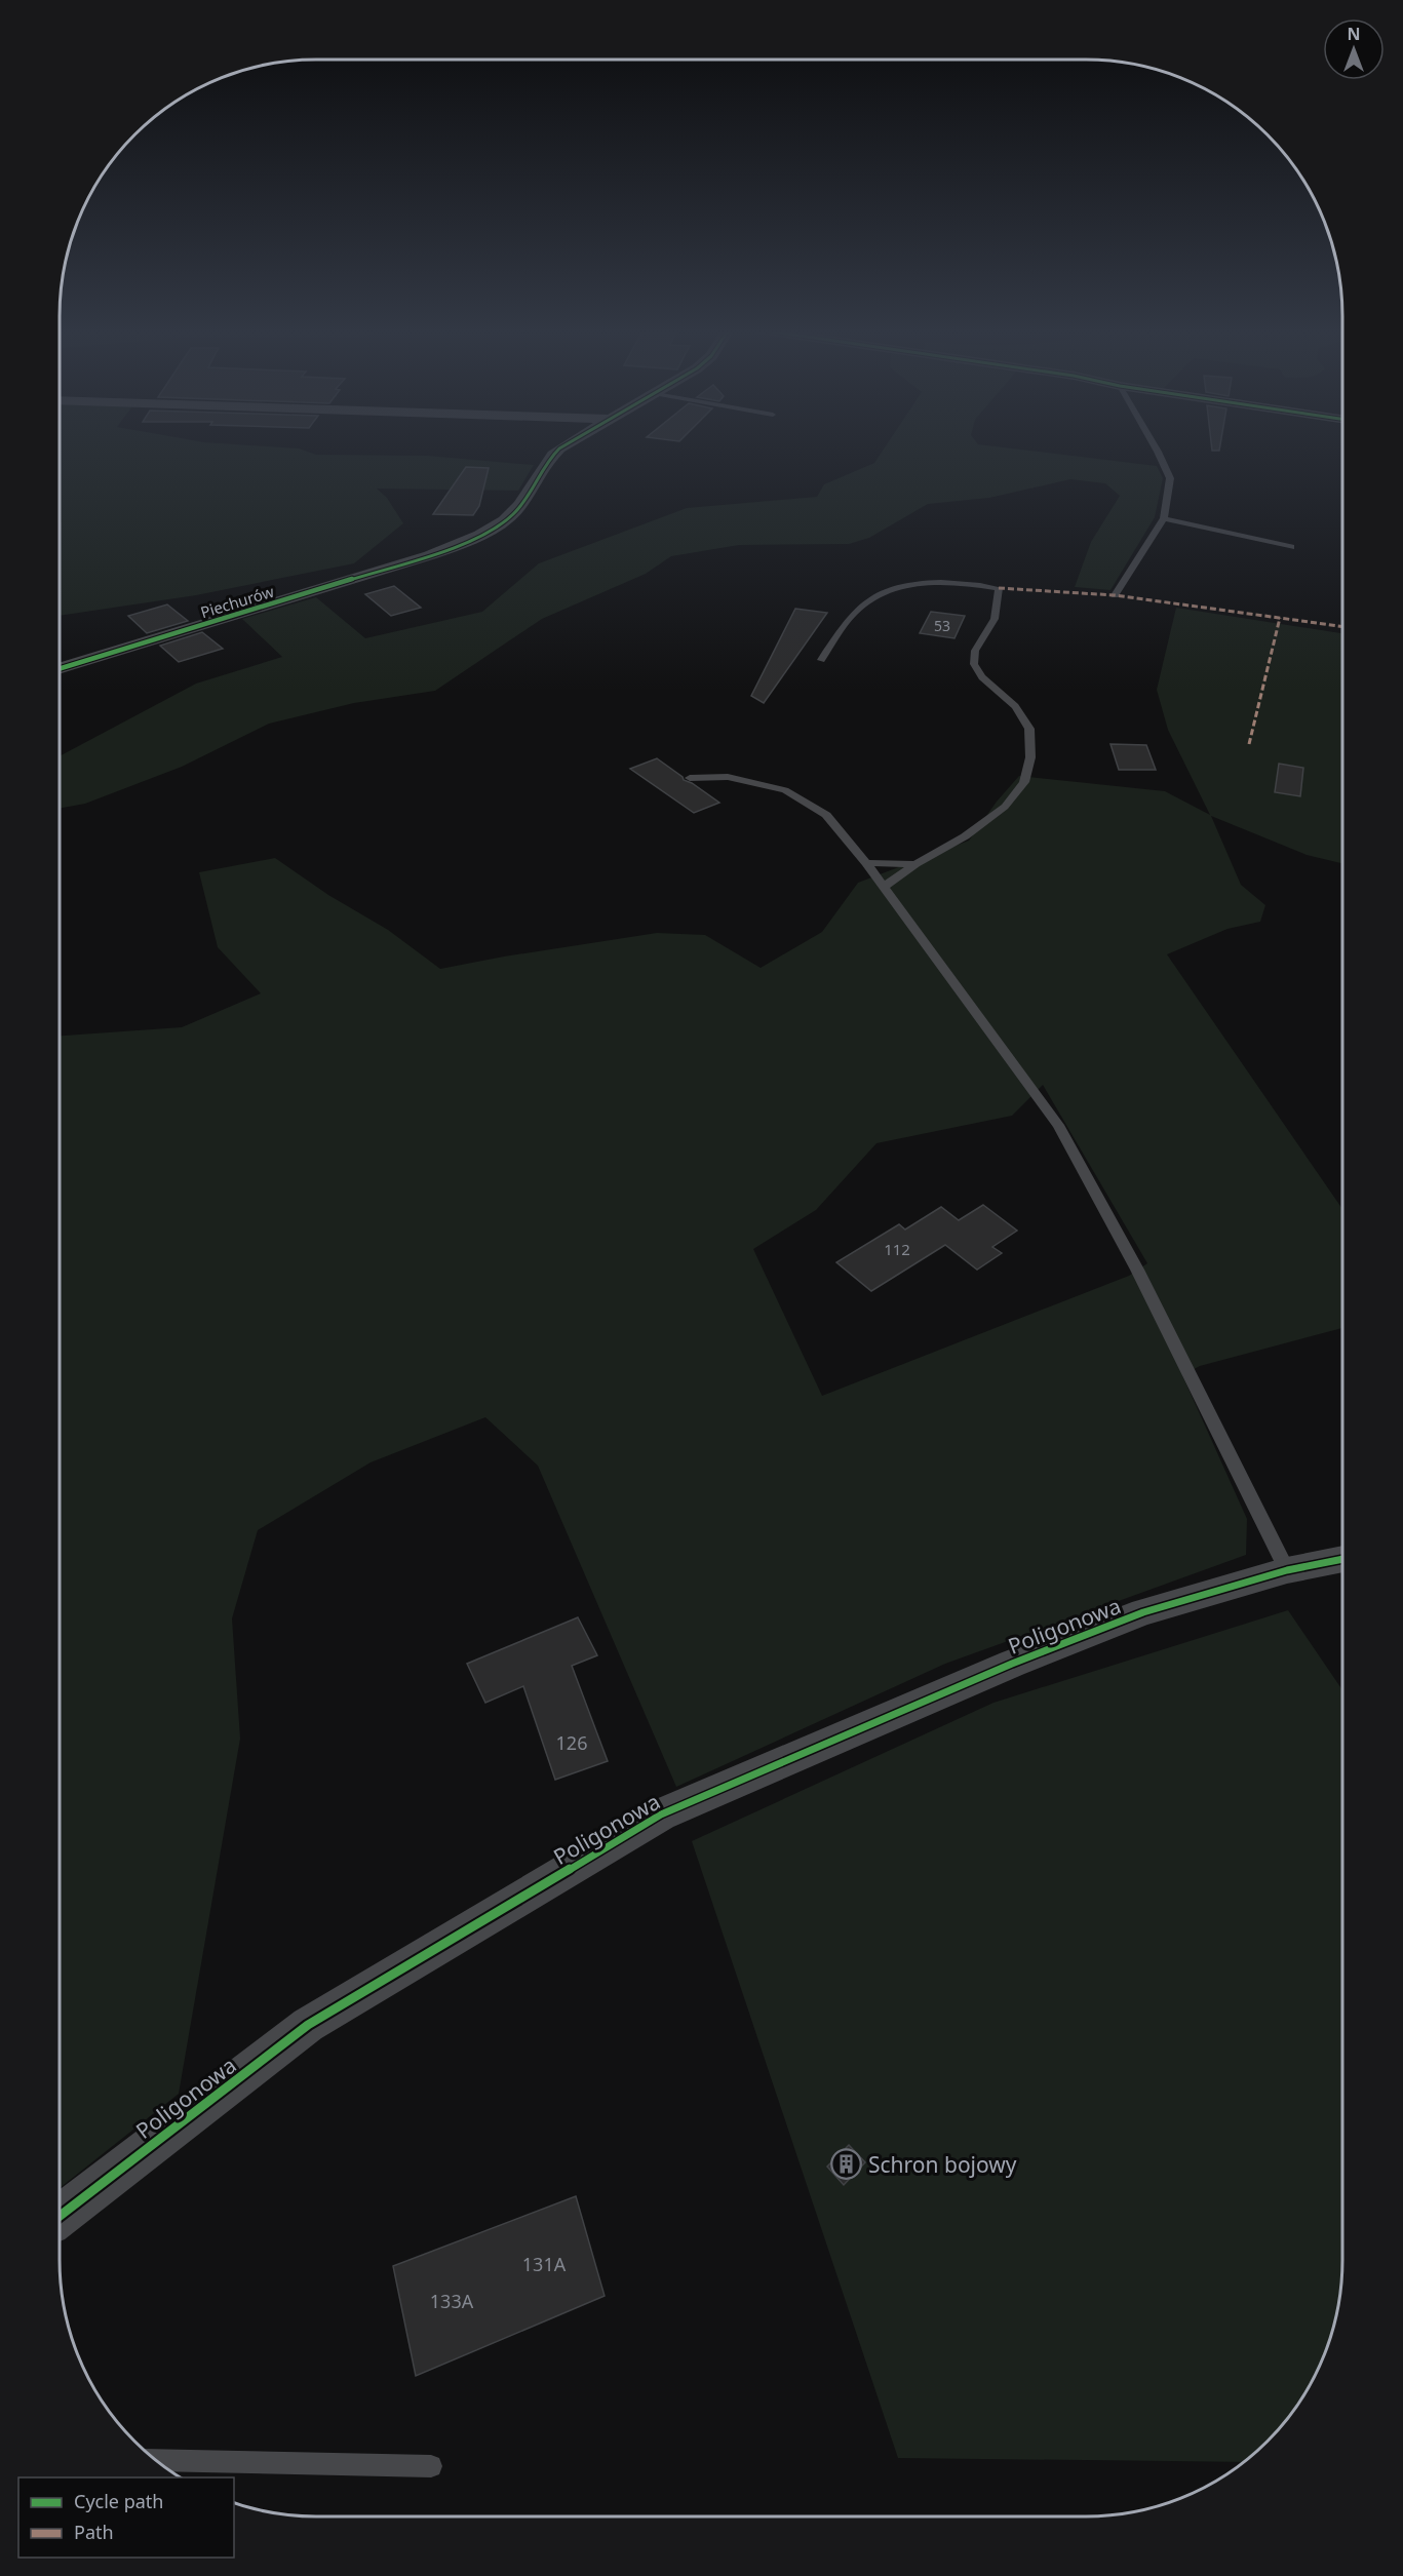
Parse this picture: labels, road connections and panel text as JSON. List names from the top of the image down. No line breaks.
{"streets":{"street":["Piechurów","Poligonowa"]},"places":{"building":["Schron bojowy"]},"house_numbers":["53","112","126","131A","133A"],"legend":["Cycle path","Path"],"north":"top"}
